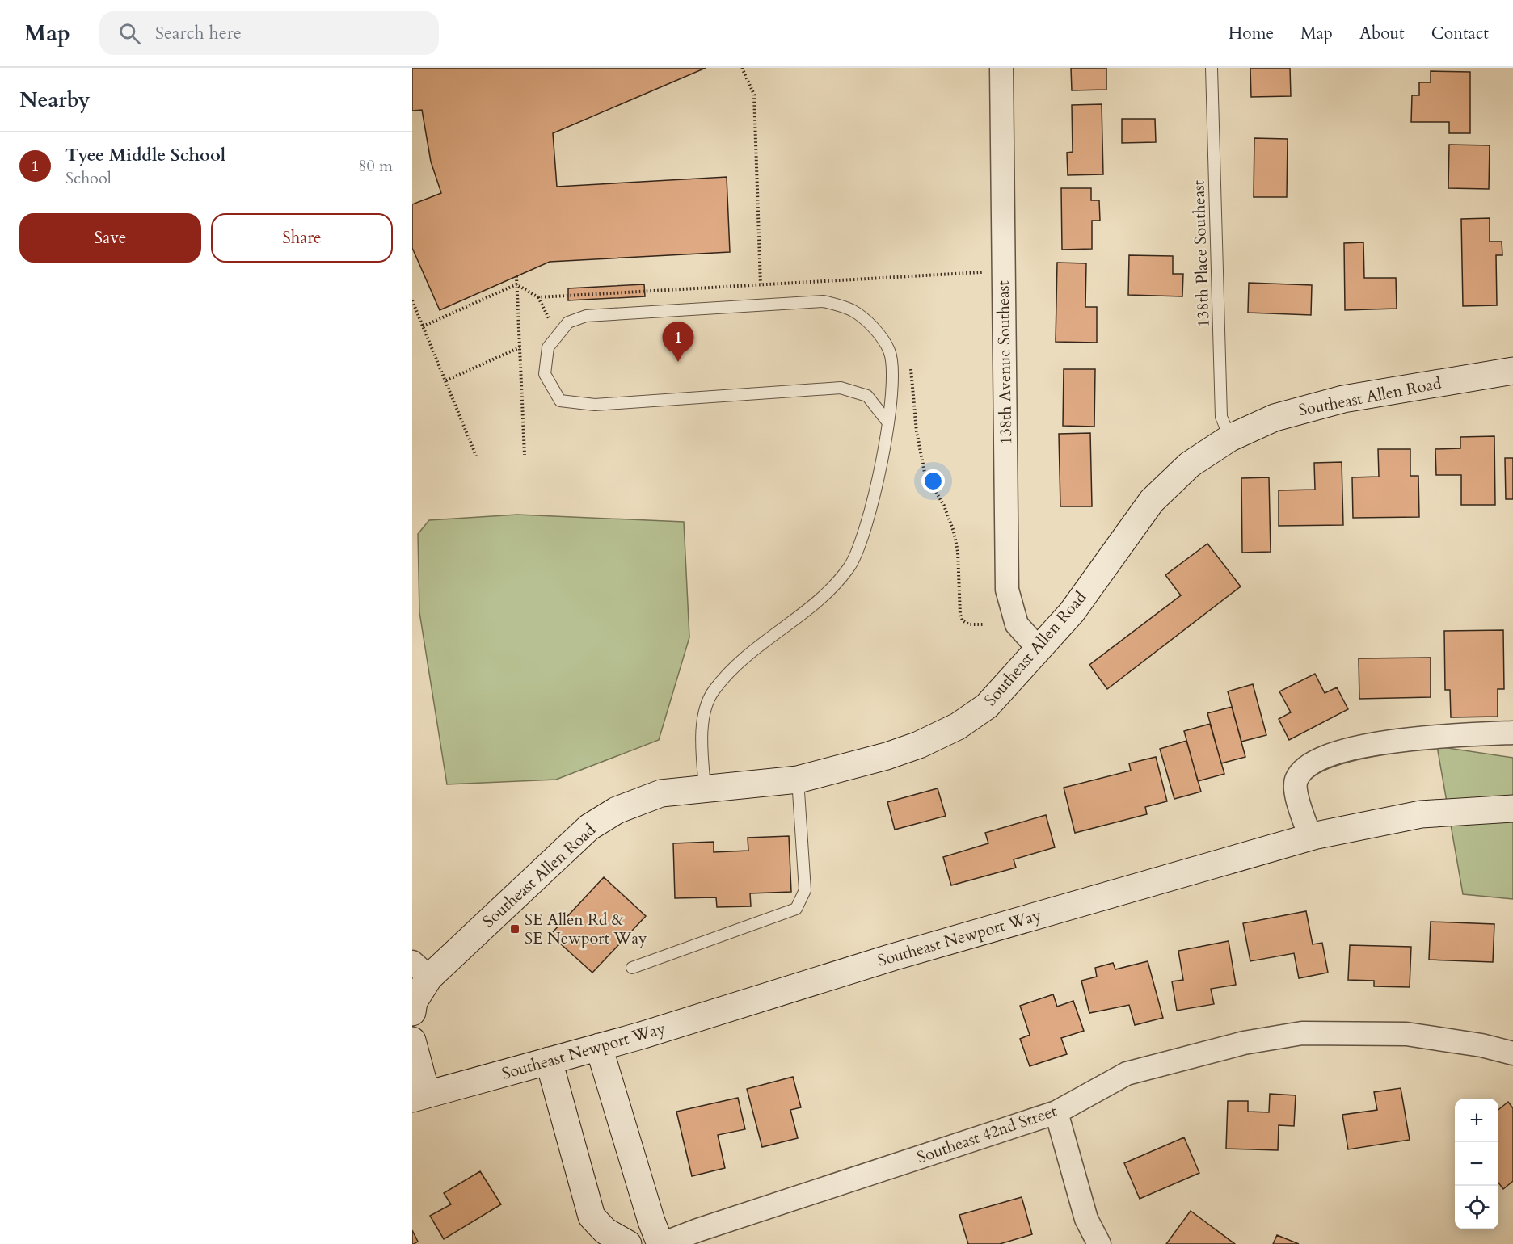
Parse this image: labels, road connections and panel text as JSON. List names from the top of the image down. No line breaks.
{"streets":{"street":["138th Avenue Southeast","Southeast Allen Road","Southeast Newport Way","Southeast 42nd Street"],"lane":["138th Place Southeast"]},"crossings":[["138th Place Southeast","Southeast Allen Road"],["138th Avenue Southeast","Southeast Allen Road"]],"places":{"transit":["SE Allen Rd & SE Newport Way"]},"page":{"header":"Map","search":"Search here","nav":["Home","Map","About","Contact"],"heading":"Nearby","list":[{"mark":"1","name":"Tyee Middle School","note":"School","value":"80 m"}],"buttons":["Save","Share"],"pins":"1","map_buttons":["+","−"]}}
